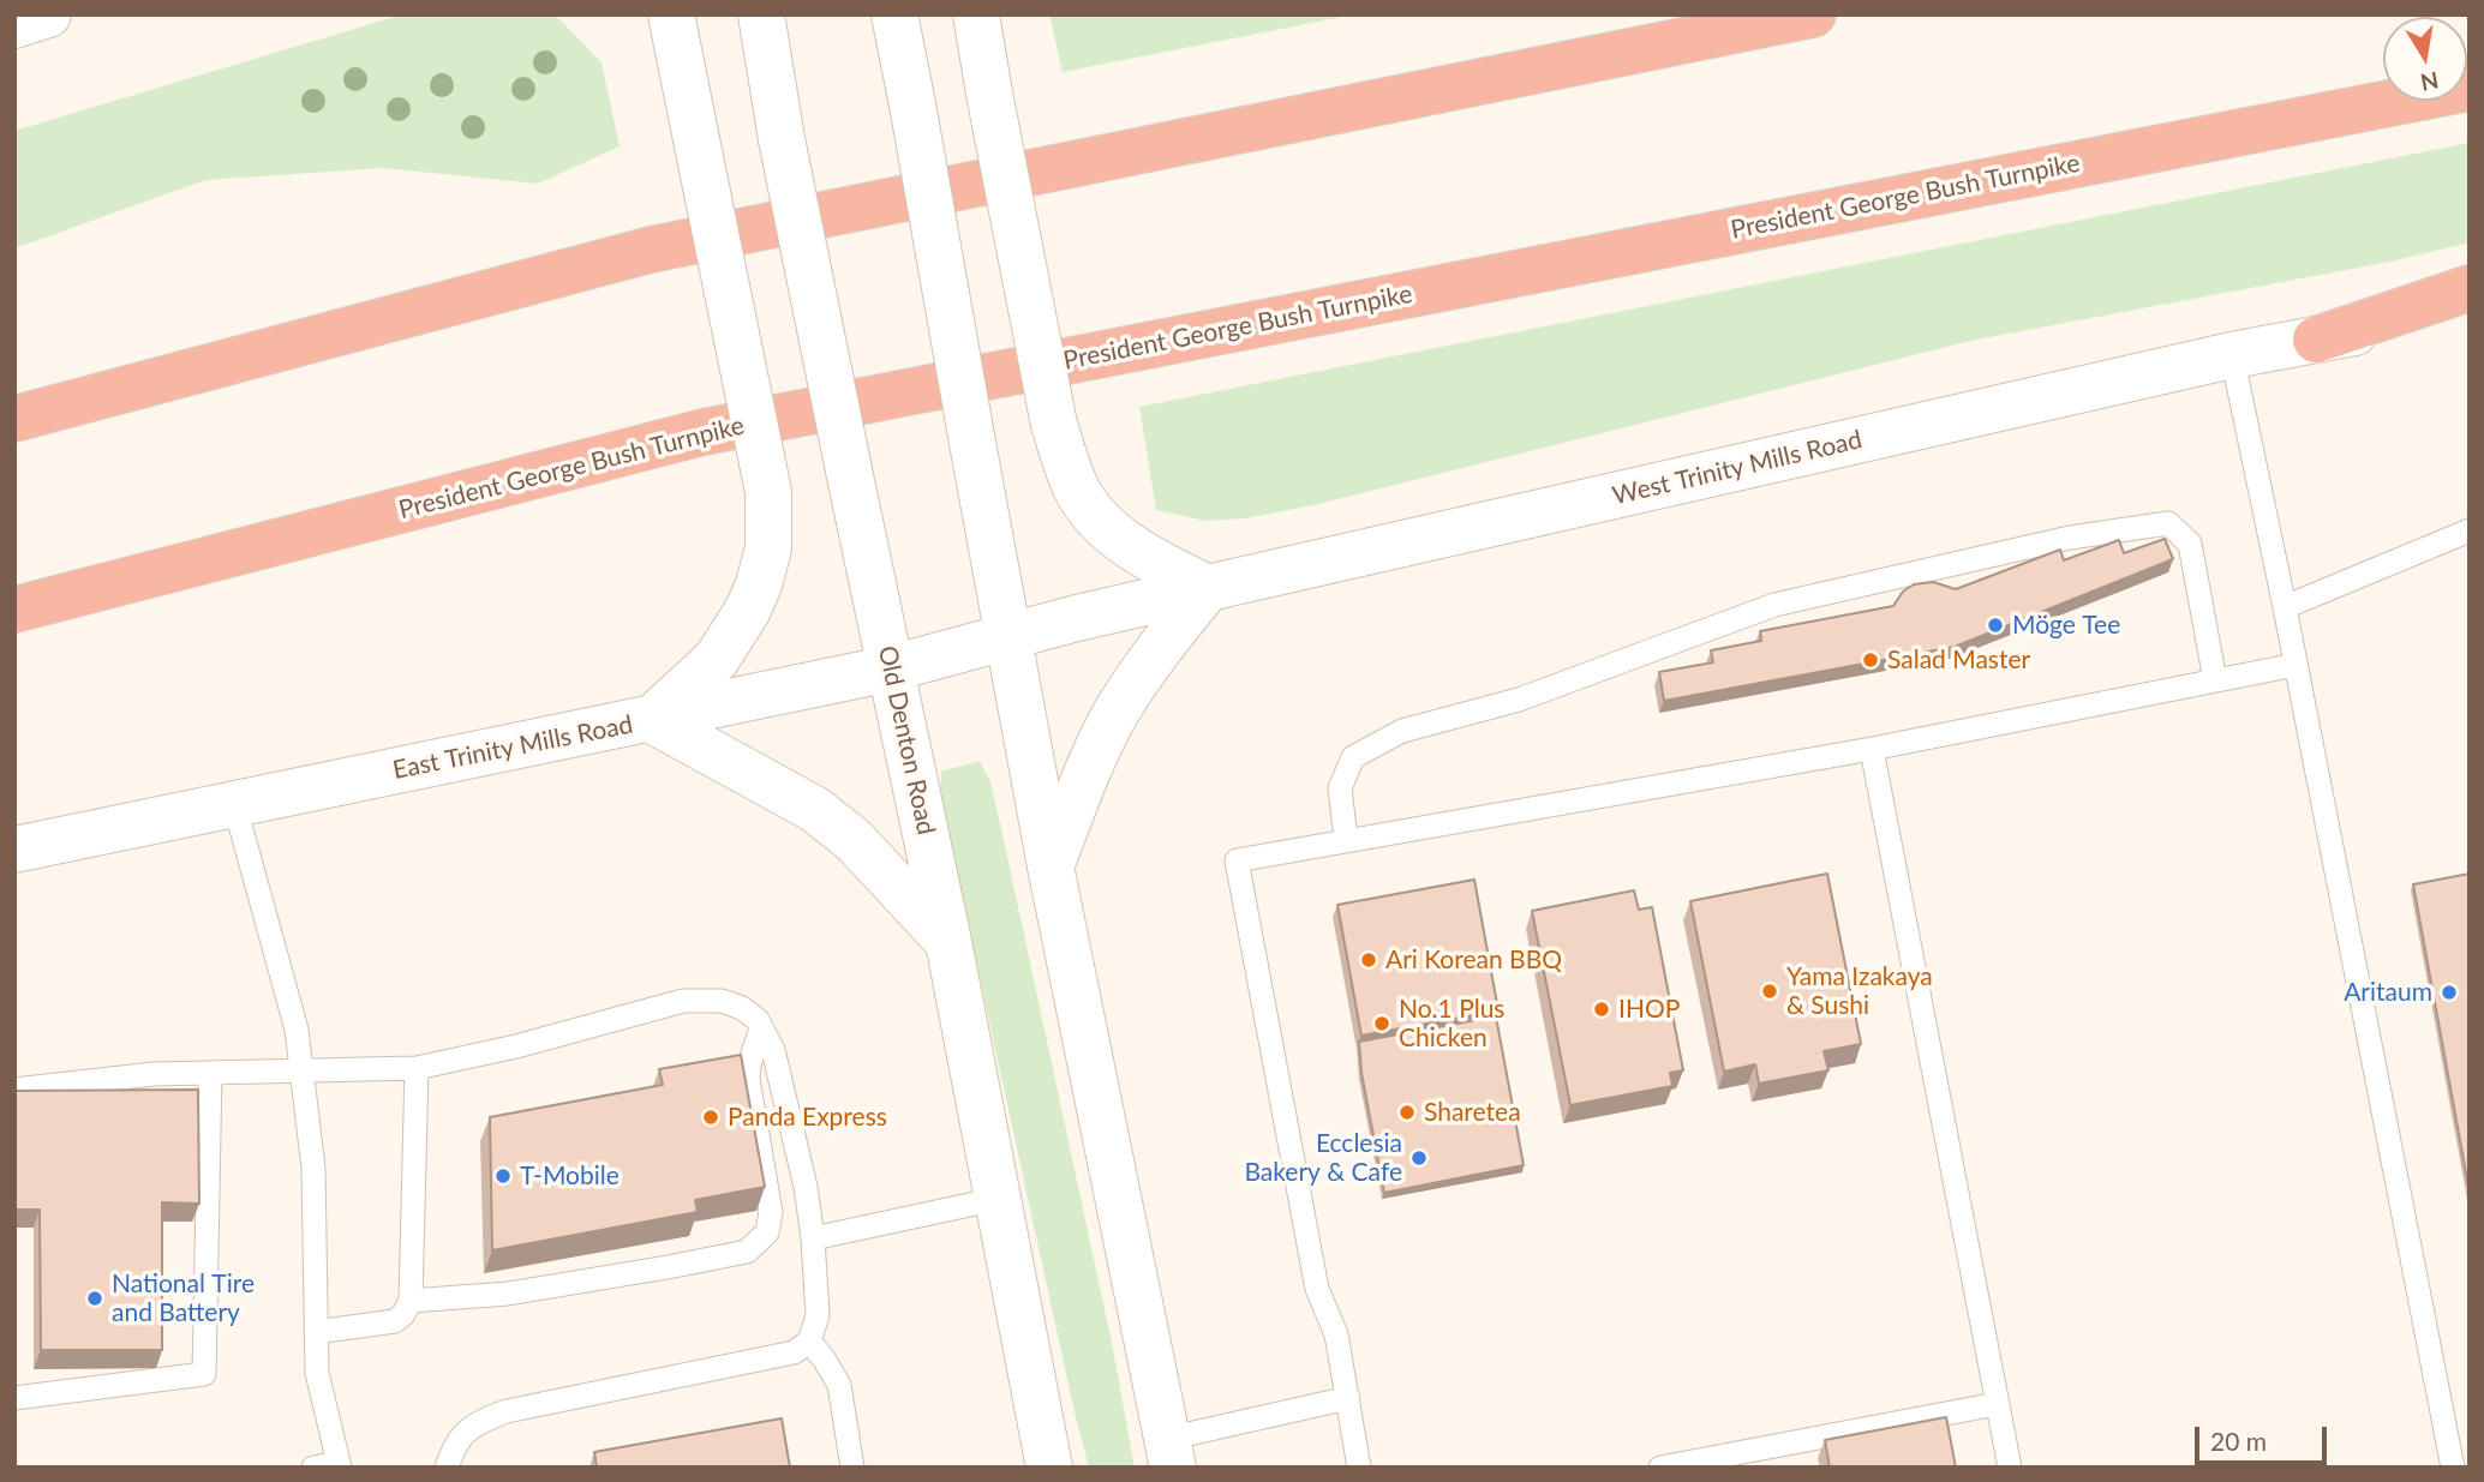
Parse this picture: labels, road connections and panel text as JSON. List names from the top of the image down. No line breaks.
{"streets":{"highway":["President George Bush Turnpike"],"main road":["West Trinity Mills Road","Old Denton Road","East Trinity Mills Road"]},"crossings":[["West Trinity Mills Road","East Trinity Mills Road"],["Old Denton Road","East Trinity Mills Road"]],"places":["Möge Tee","Salad Master","Ari Korean BBQ","Yama Izakaya & Sushi","Aritaum","IHOP","No.1 Plus Chicken","Sharetea","Panda Express","Ecclesia Bakery & Cafe","T-Mobile","National Tire and Battery"],"scale_bar":"20 m","north":"bottom"}
